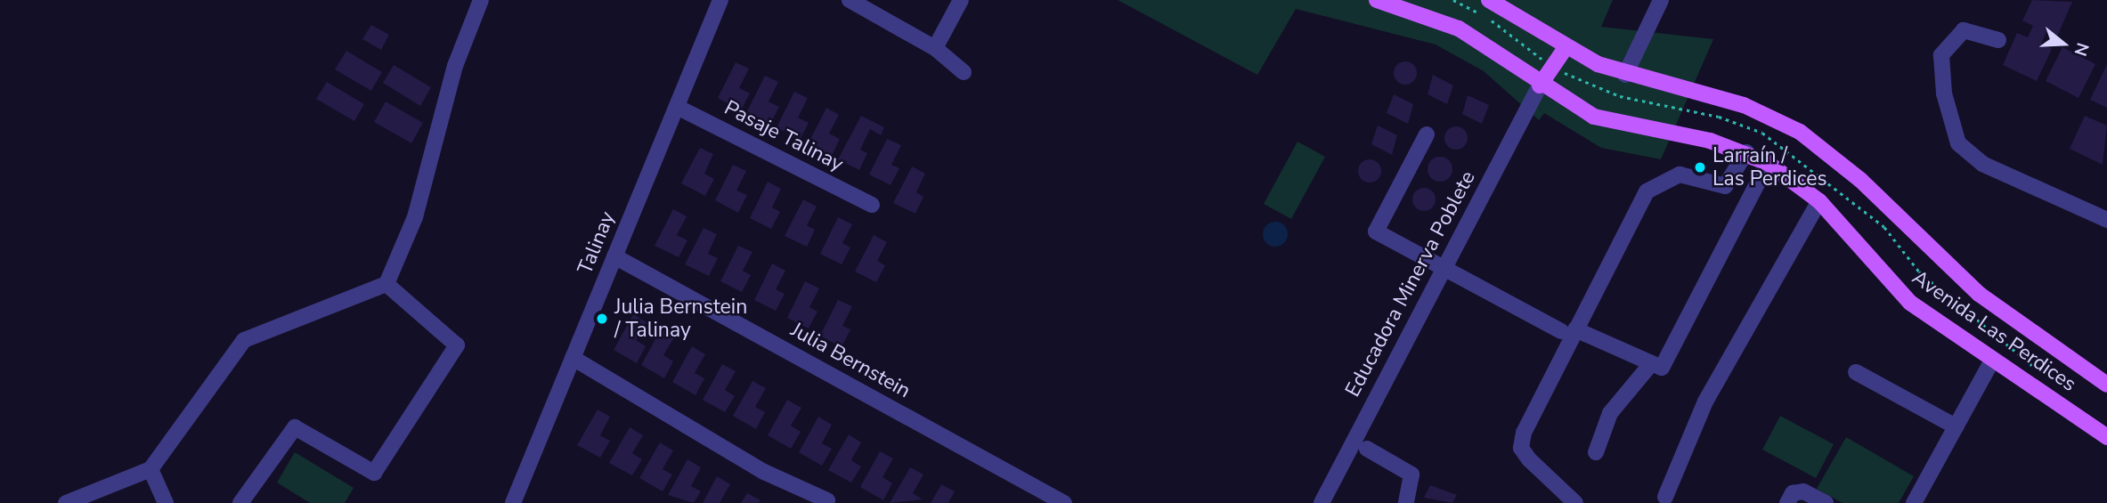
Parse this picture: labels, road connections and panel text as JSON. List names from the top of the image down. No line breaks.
{"streets":{"main road":["Avenida Las Perdices"],"street":["Pasaje Talinay","Talinay","Educadora Minerva Poblete","Julia Bernstein"]},"crossings":[["Pasaje Talinay","Talinay"],["Talinay","Julia Bernstein"],["Educadora Minerva Poblete","Avenida Las Perdices"]],"places":["Larraín / Las Perdices","Julia Bernstein / Talinay"],"north":"right"}
